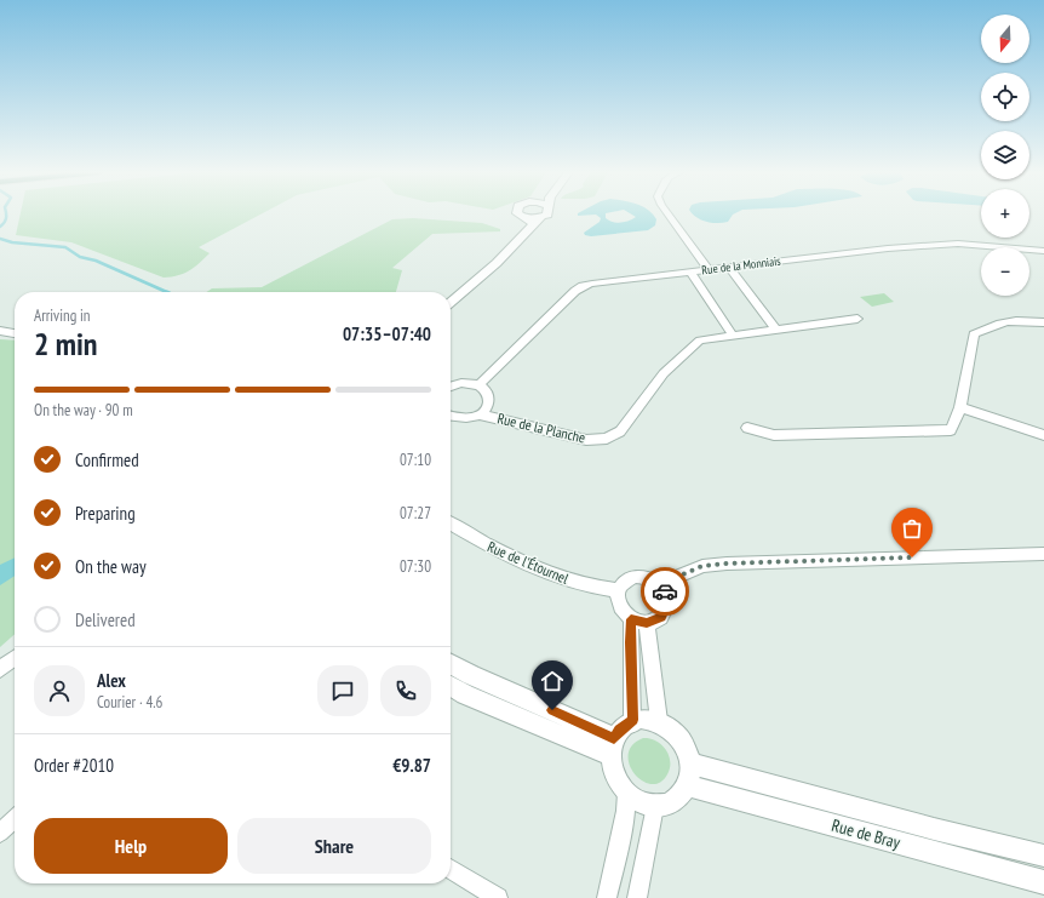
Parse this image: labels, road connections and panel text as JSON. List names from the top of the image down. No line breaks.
{"streets":{"street":["Rue de la Monniais","Rue de la Planche","Rue de l'Étournel","Rue de Bray"]},"north":"bottom","page":{"map_buttons":["+","−"],"heading":["2 min","Arriving in","07:35–07:40"],"panel":["Alex","Courier · 4.6","Order #2010","€9.87"],"bar":"On the way · 90 m","list":[["Confirmed","07:10"],["Preparing","07:27"],["On the way","07:30"],"Delivered"],"buttons":["Help","Share"]}}
